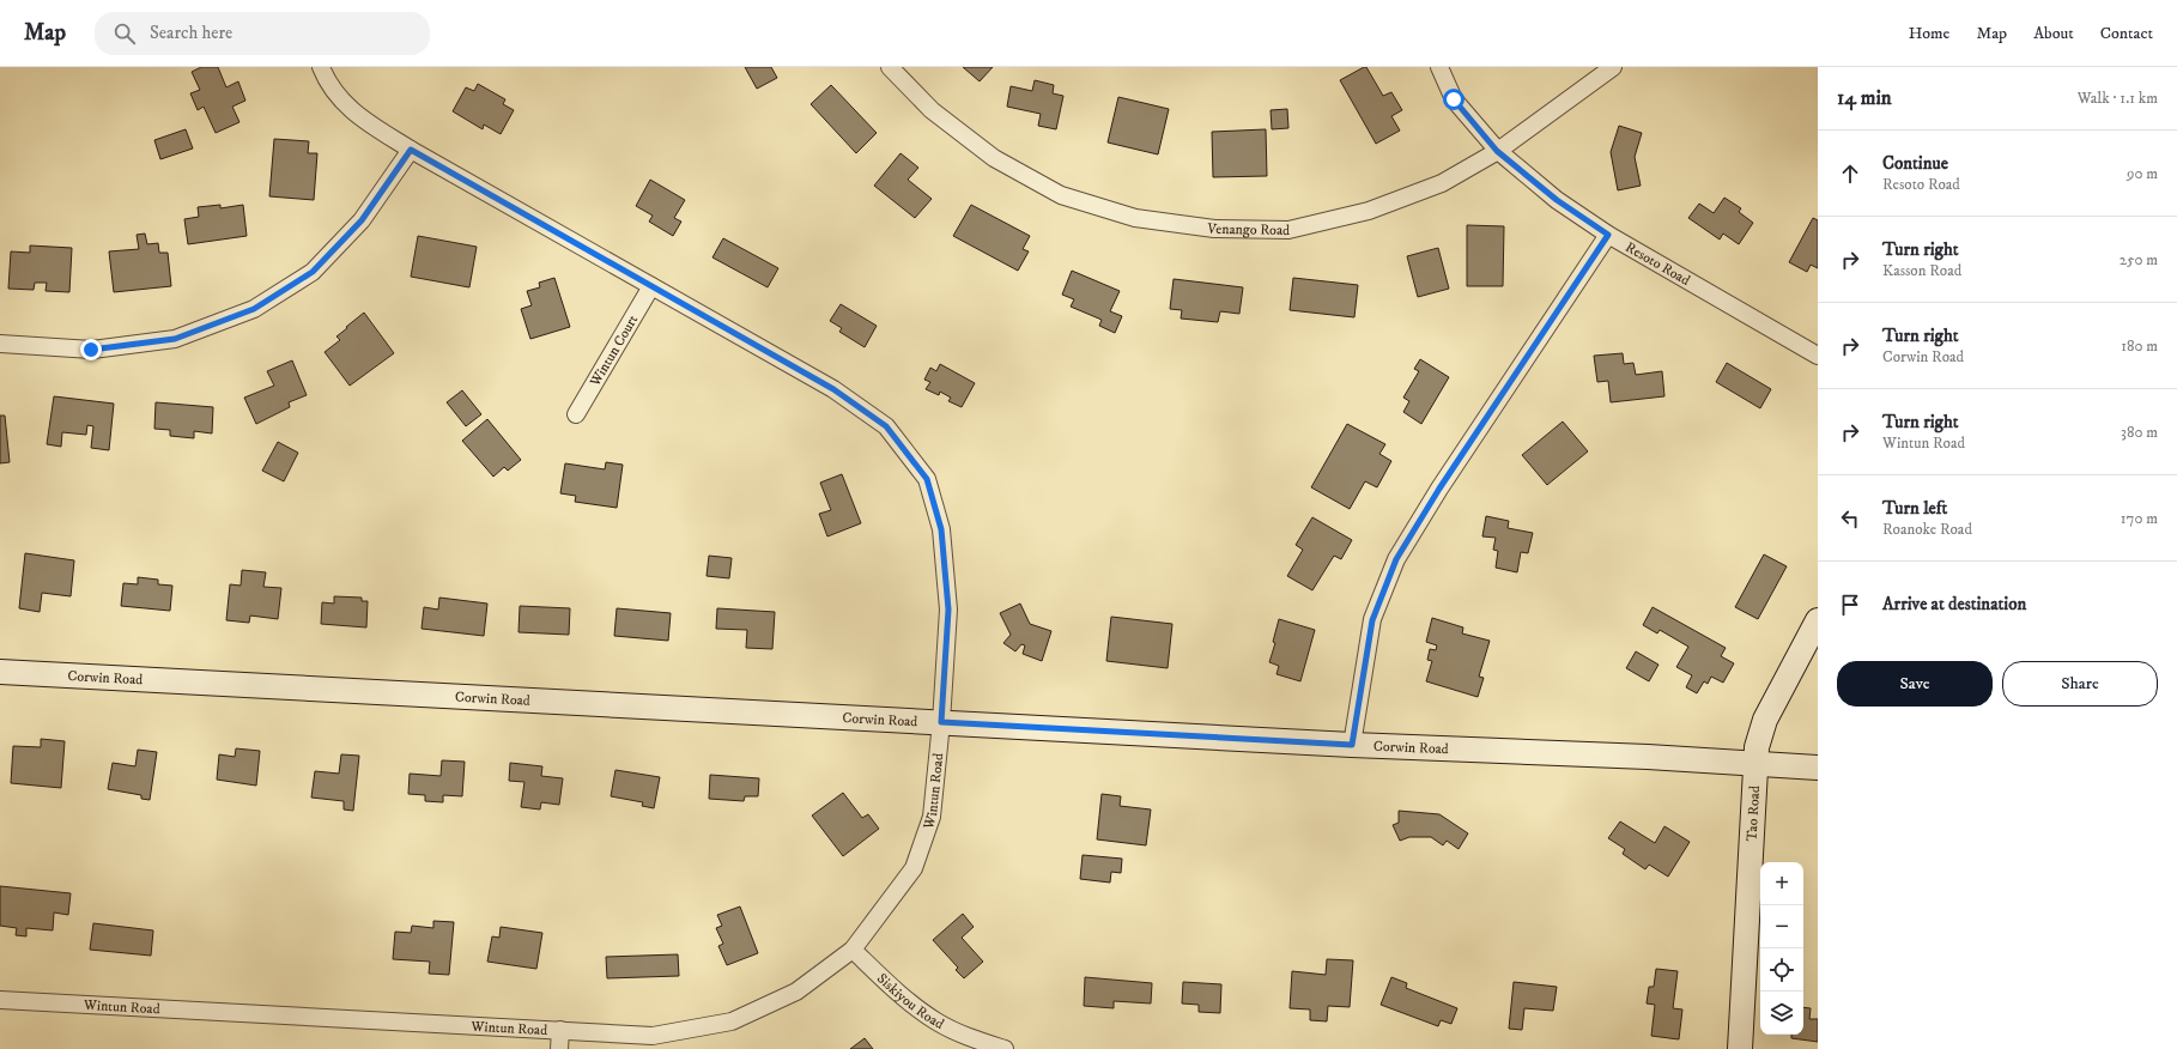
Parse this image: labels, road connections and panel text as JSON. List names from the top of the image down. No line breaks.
{"streets":{"main road":["Corwin Road","Tao Road"],"street":["Venango Road","Resoto Road","Wintun Court","Wintun Road","Siskiyou Road"]},"crossings":[["Venango Road","Resoto Road"],["Wintun Court","Wintun Road"],["Corwin Road","Wintun Road"],["Corwin Road","Tao Road"],["Wintun Road","Siskiyou Road"]],"page":{"header":"Map","search":"Search here","nav":["Home","Map","About","Contact"],"heading":["14 min","Walk · 1.1 km"],"list":[["Continue","Resoto Road","90 m"],["Turn right","Kasson Road","250 m"],["Turn right","Corwin Road","180 m"],["Turn right","Wintun Road","380 m"],["Turn left","Roanoke Road","170 m"],"Arrive at destination"],"buttons":["Save","Share"],"map_buttons":["+","−"]}}
